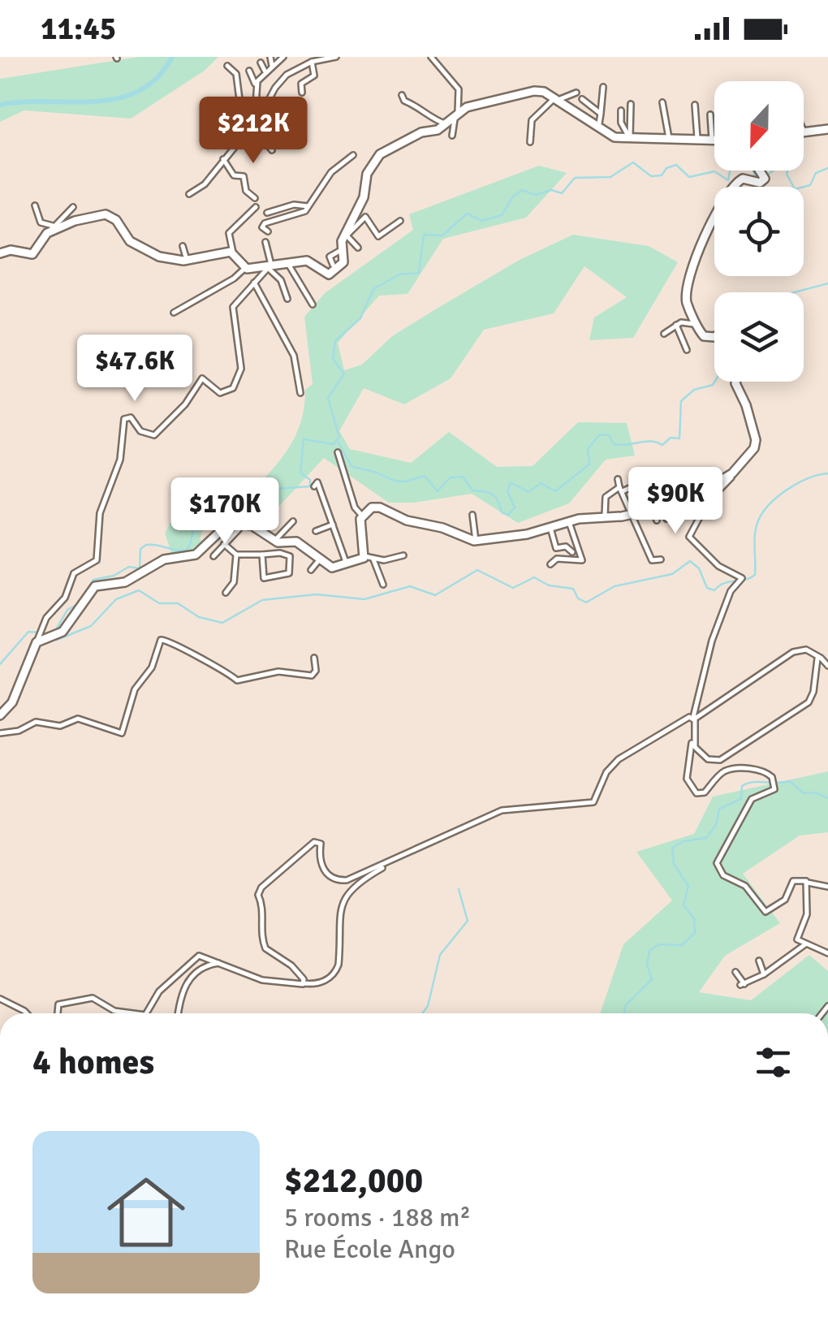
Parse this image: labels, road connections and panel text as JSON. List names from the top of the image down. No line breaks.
{"north":"bottom","page":{"status":"11:45","price":["$212K","$47.6K","$90K","$170K"],"heading":"4 homes","list":[{"name":"$212,000","note":"5 rooms · 188 m² · Rue École Ango"}]}}
